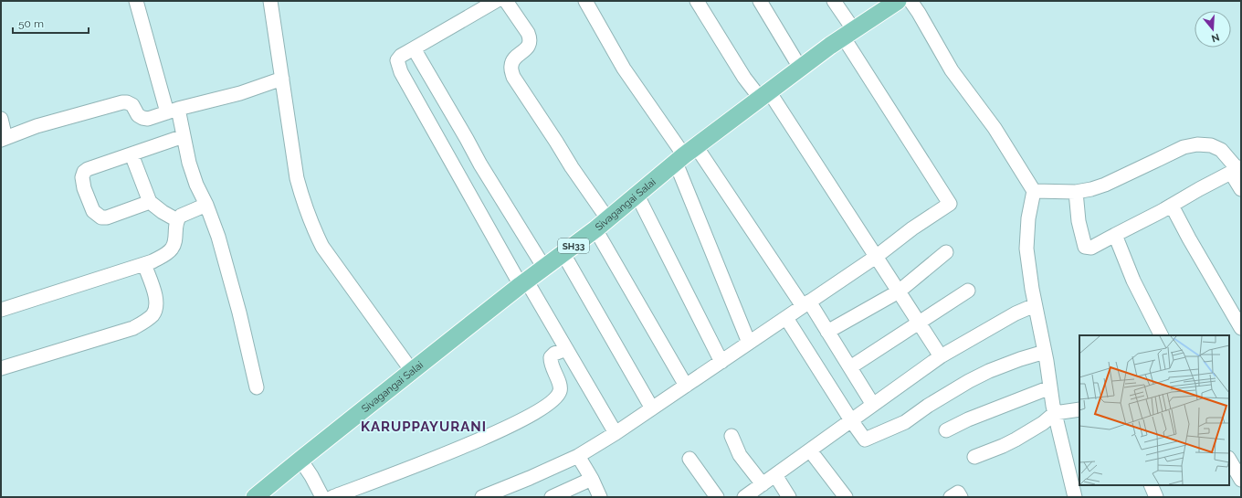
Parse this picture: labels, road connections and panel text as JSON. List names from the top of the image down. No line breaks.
{"streets":{"main road":["Sivagangai Salai","SH33"]},"districts":["KARUPPAYURANI"],"scale_bar":"50 m","north":"bottom"}
